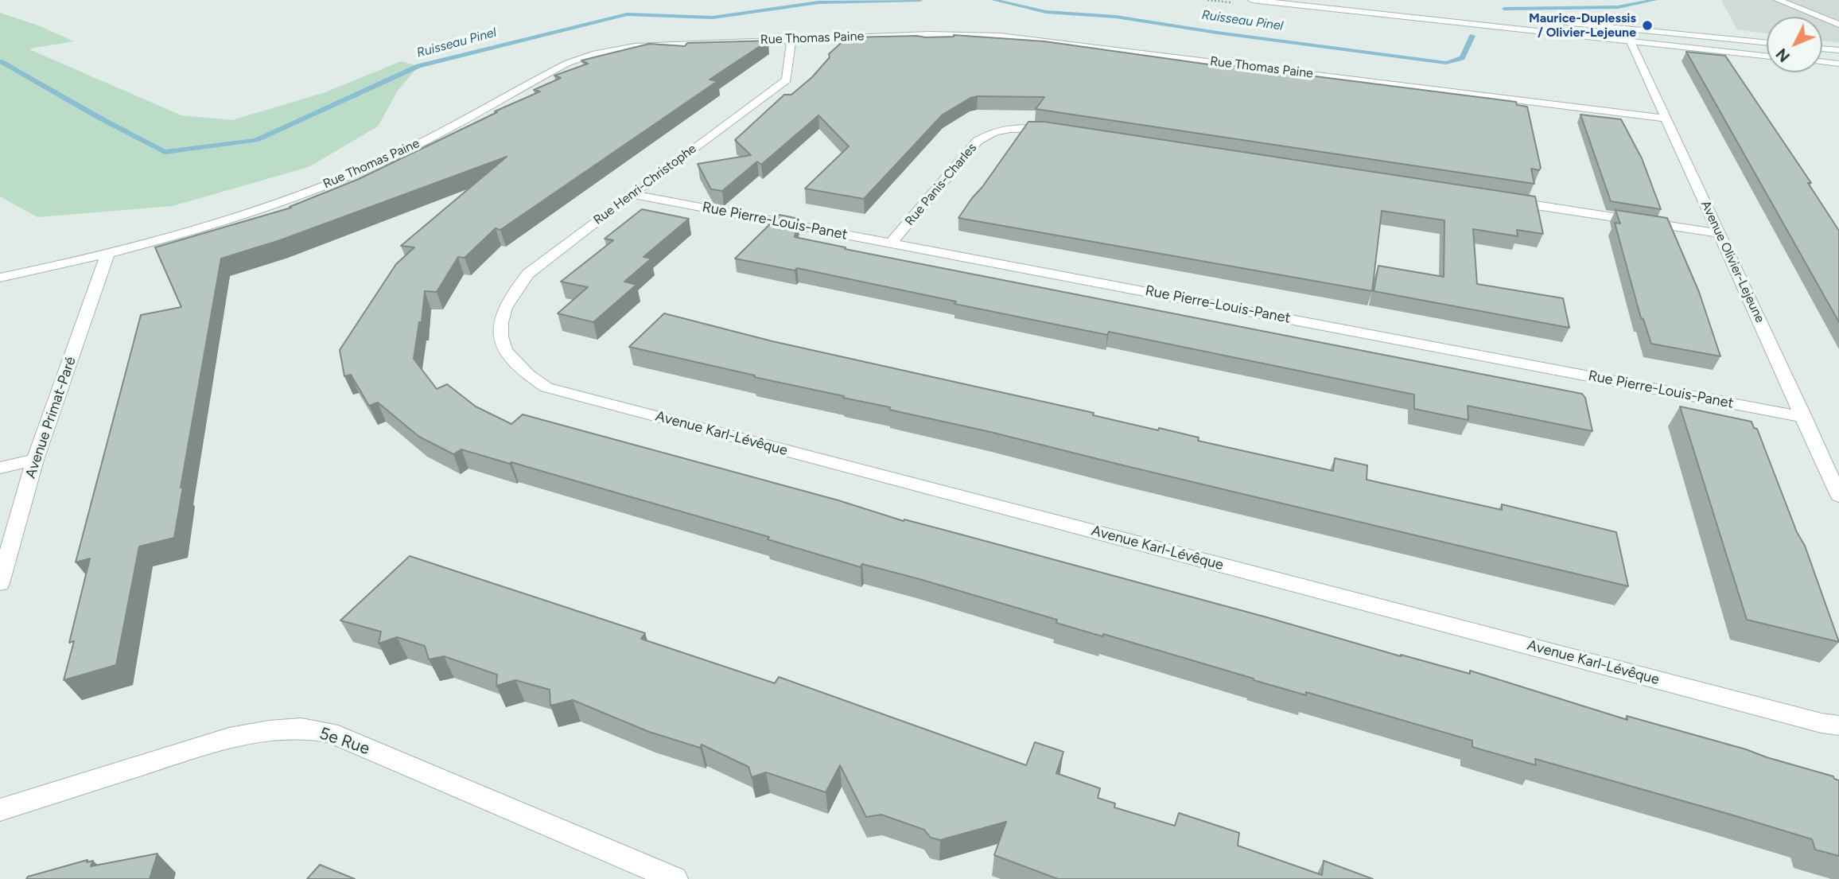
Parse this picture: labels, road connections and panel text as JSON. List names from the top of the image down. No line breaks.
{"streets":{"street":["Rue Thomas Paine","Rue Henri-Christophe","Rue Panis-Charles","Rue Pierre-Louis-Panet","Avenue Olivier-Lejeune","Avenue Primat-Paré","Avenue Karl-Lévêque","5e Rue"]},"crossings":[["Rue Thomas Paine","Rue Henri-Christophe"],["Rue Thomas Paine","Avenue Olivier-Lejeune"],["Rue Thomas Paine","Avenue Primat-Paré"],["Rue Henri-Christophe","Rue Pierre-Louis-Panet"],["Rue Henri-Christophe","Avenue Karl-Lévêque"],["Rue Panis-Charles","Rue Pierre-Louis-Panet"],["Rue Pierre-Louis-Panet","Avenue Olivier-Lejeune"]],"water":["Ruisseau Pinel"],"places":["Maurice-Duplessis / Olivier-Lejeune"],"north":"bottom left"}
